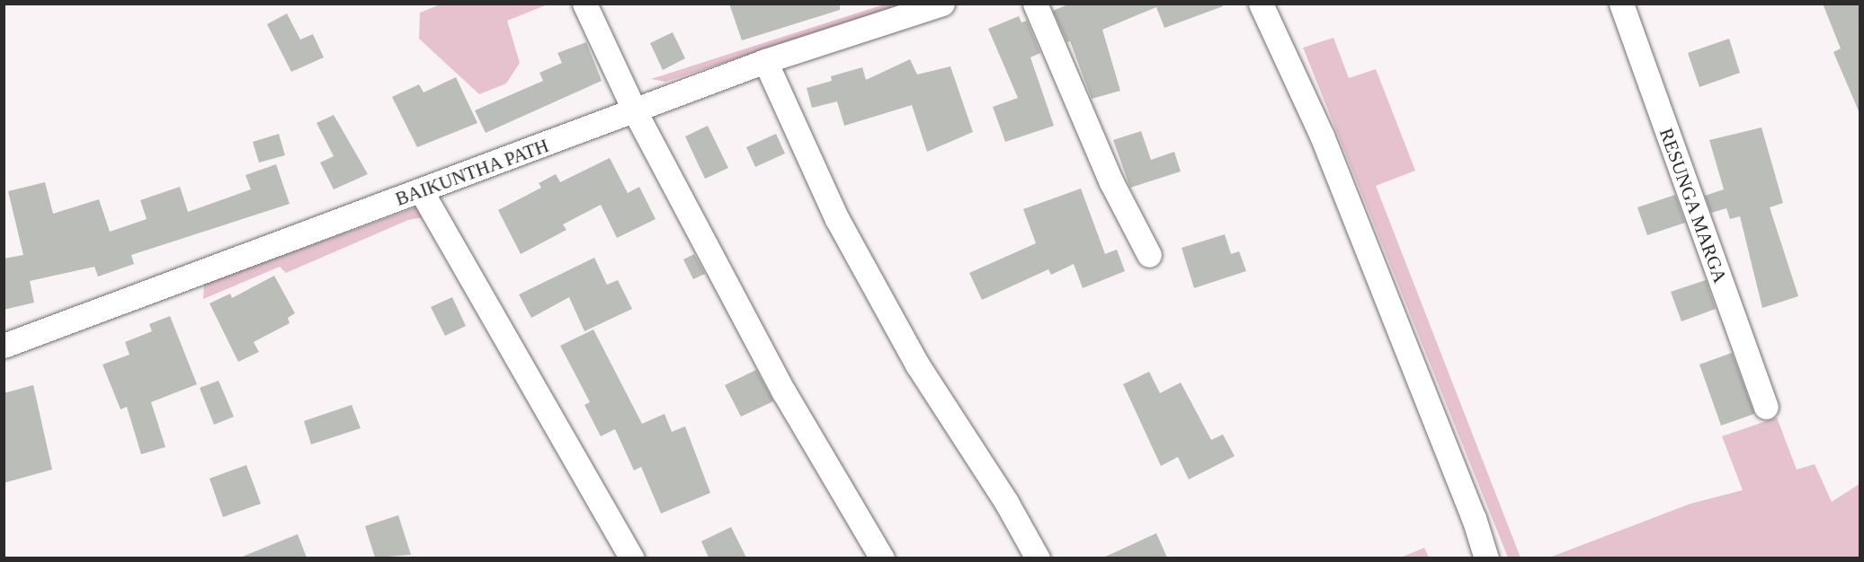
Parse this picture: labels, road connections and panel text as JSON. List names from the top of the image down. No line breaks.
{"streets":{"street":["BAIKUNTHA PATH","RESUNGA MARGA"]}}
